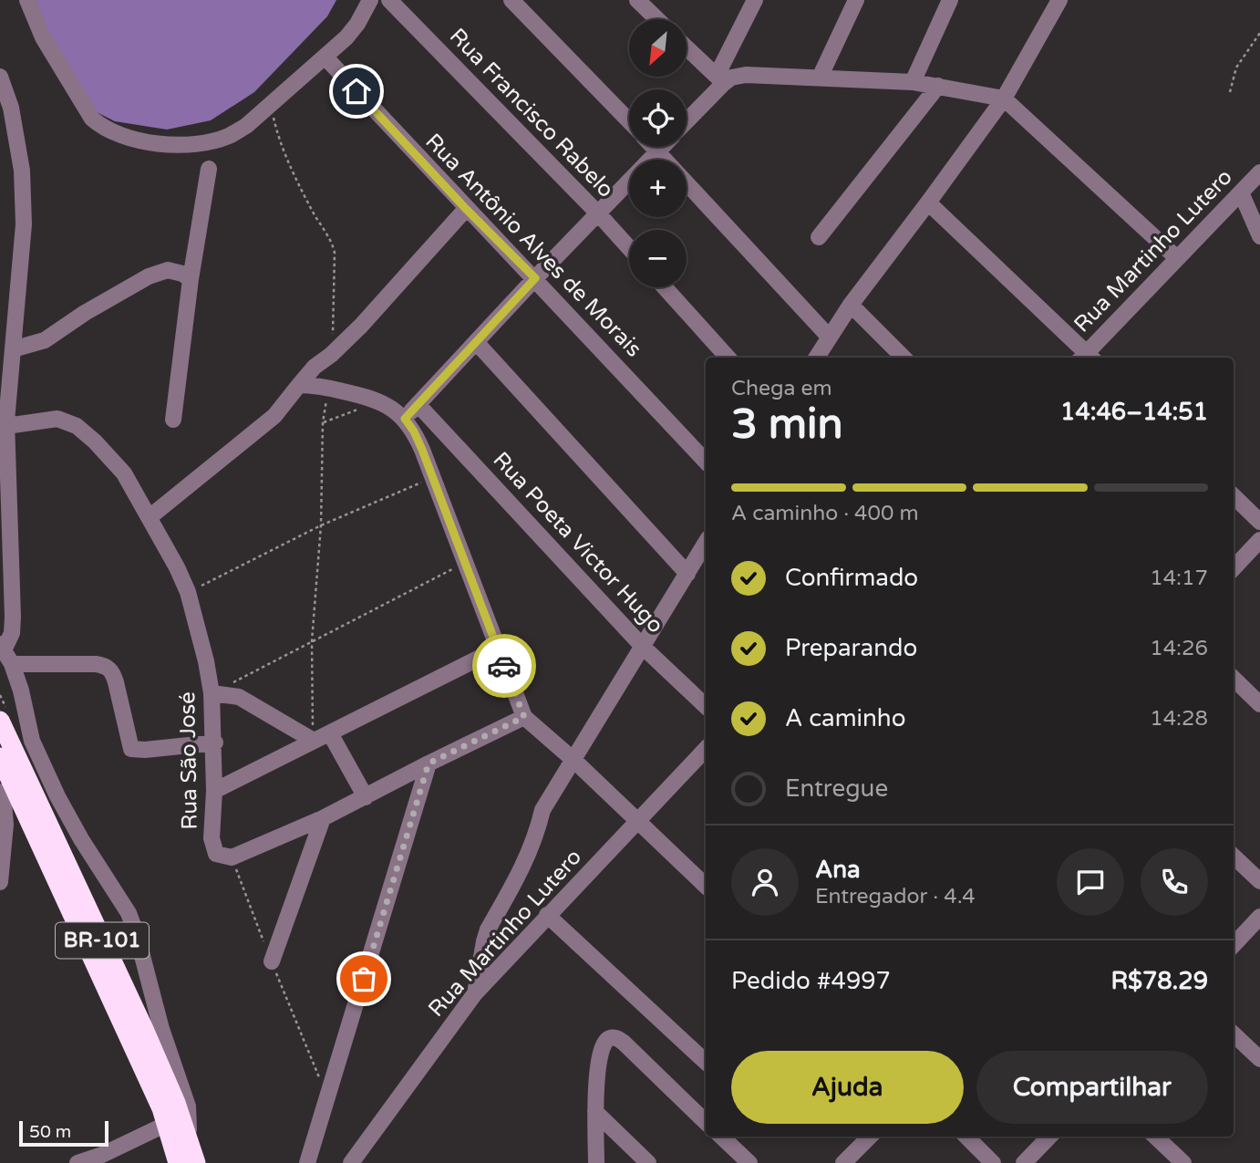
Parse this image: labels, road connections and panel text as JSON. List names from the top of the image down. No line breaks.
{"streets":{"highway":["BR-101"],"street":["Rua Francisco Rabelo","Rua Antônio Alves de Morais","Rua Martinho Lutero","Rua Poeta Victor Hugo","Rua São José"]},"scale_bar":"50 m","north":"bottom left","page":{"map_buttons":["+","−"],"heading":["3 min","Chega em","14:46–14:51"],"panel":["Ana","Entregador · 4.4","Pedido #4997","R$78.29"],"bar":"A caminho · 400 m","list":[["Confirmado","14:17"],["Preparando","14:26"],["A caminho","14:28"],"Entregue"],"buttons":["Ajuda","Compartilhar"],"scale":"50 m"}}
